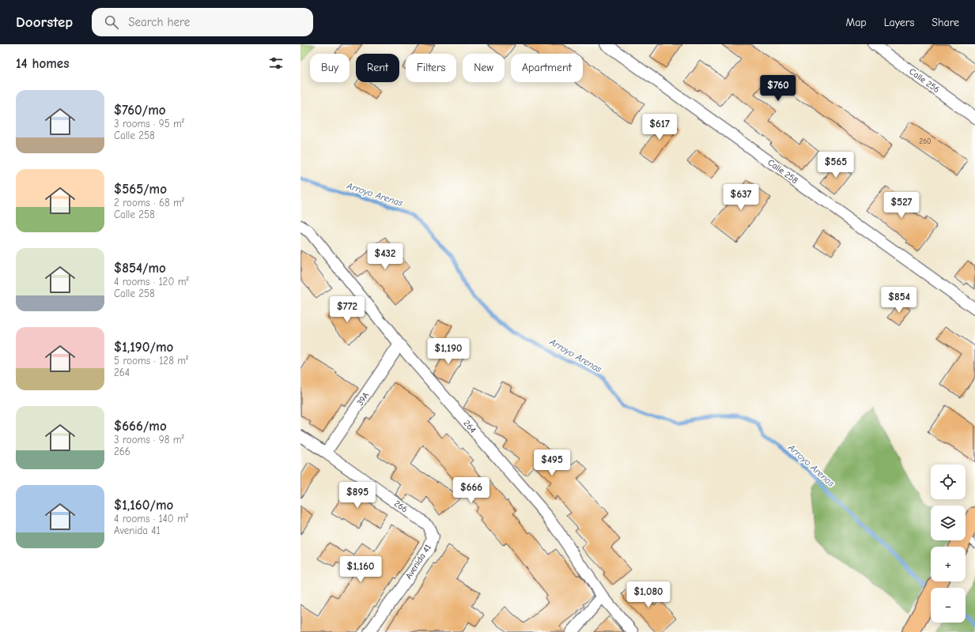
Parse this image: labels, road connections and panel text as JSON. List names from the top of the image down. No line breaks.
{"streets":{"street":["Calle 256","Calle 258","39A","264","266","Avenida 41"]},"crossings":[["39A","264"],["39A","266"],["266","Avenida 41"]],"water":["Arroyo Arenas"],"house_numbers":["260"],"page":{"header":"Doorstep","search":"Search here","nav":["Map","Layers","Share"],"heading":"14 homes","chip":["Buy","Rent","Filters","New","Apartment"],"price":["$760","$617","$565","$637","$527","$432","$854","$772","$1,190","$495","$666","$895","$1,160","$1,080"],"list":[{"name":"$760/mo","note":"3 rooms · 95 m² · Calle 258"},{"name":"$565/mo","note":"2 rooms · 68 m² · Calle 258"},{"name":"$854/mo","note":"4 rooms · 120 m² · Calle 258"},{"name":"$1,190/mo","note":"5 rooms · 128 m² · 264"},{"name":"$666/mo","note":"3 rooms · 98 m² · 266"},{"name":"$1,160/mo","note":"4 rooms · 140 m² · Avenida 41"}],"map_buttons":["+","−"]}}
